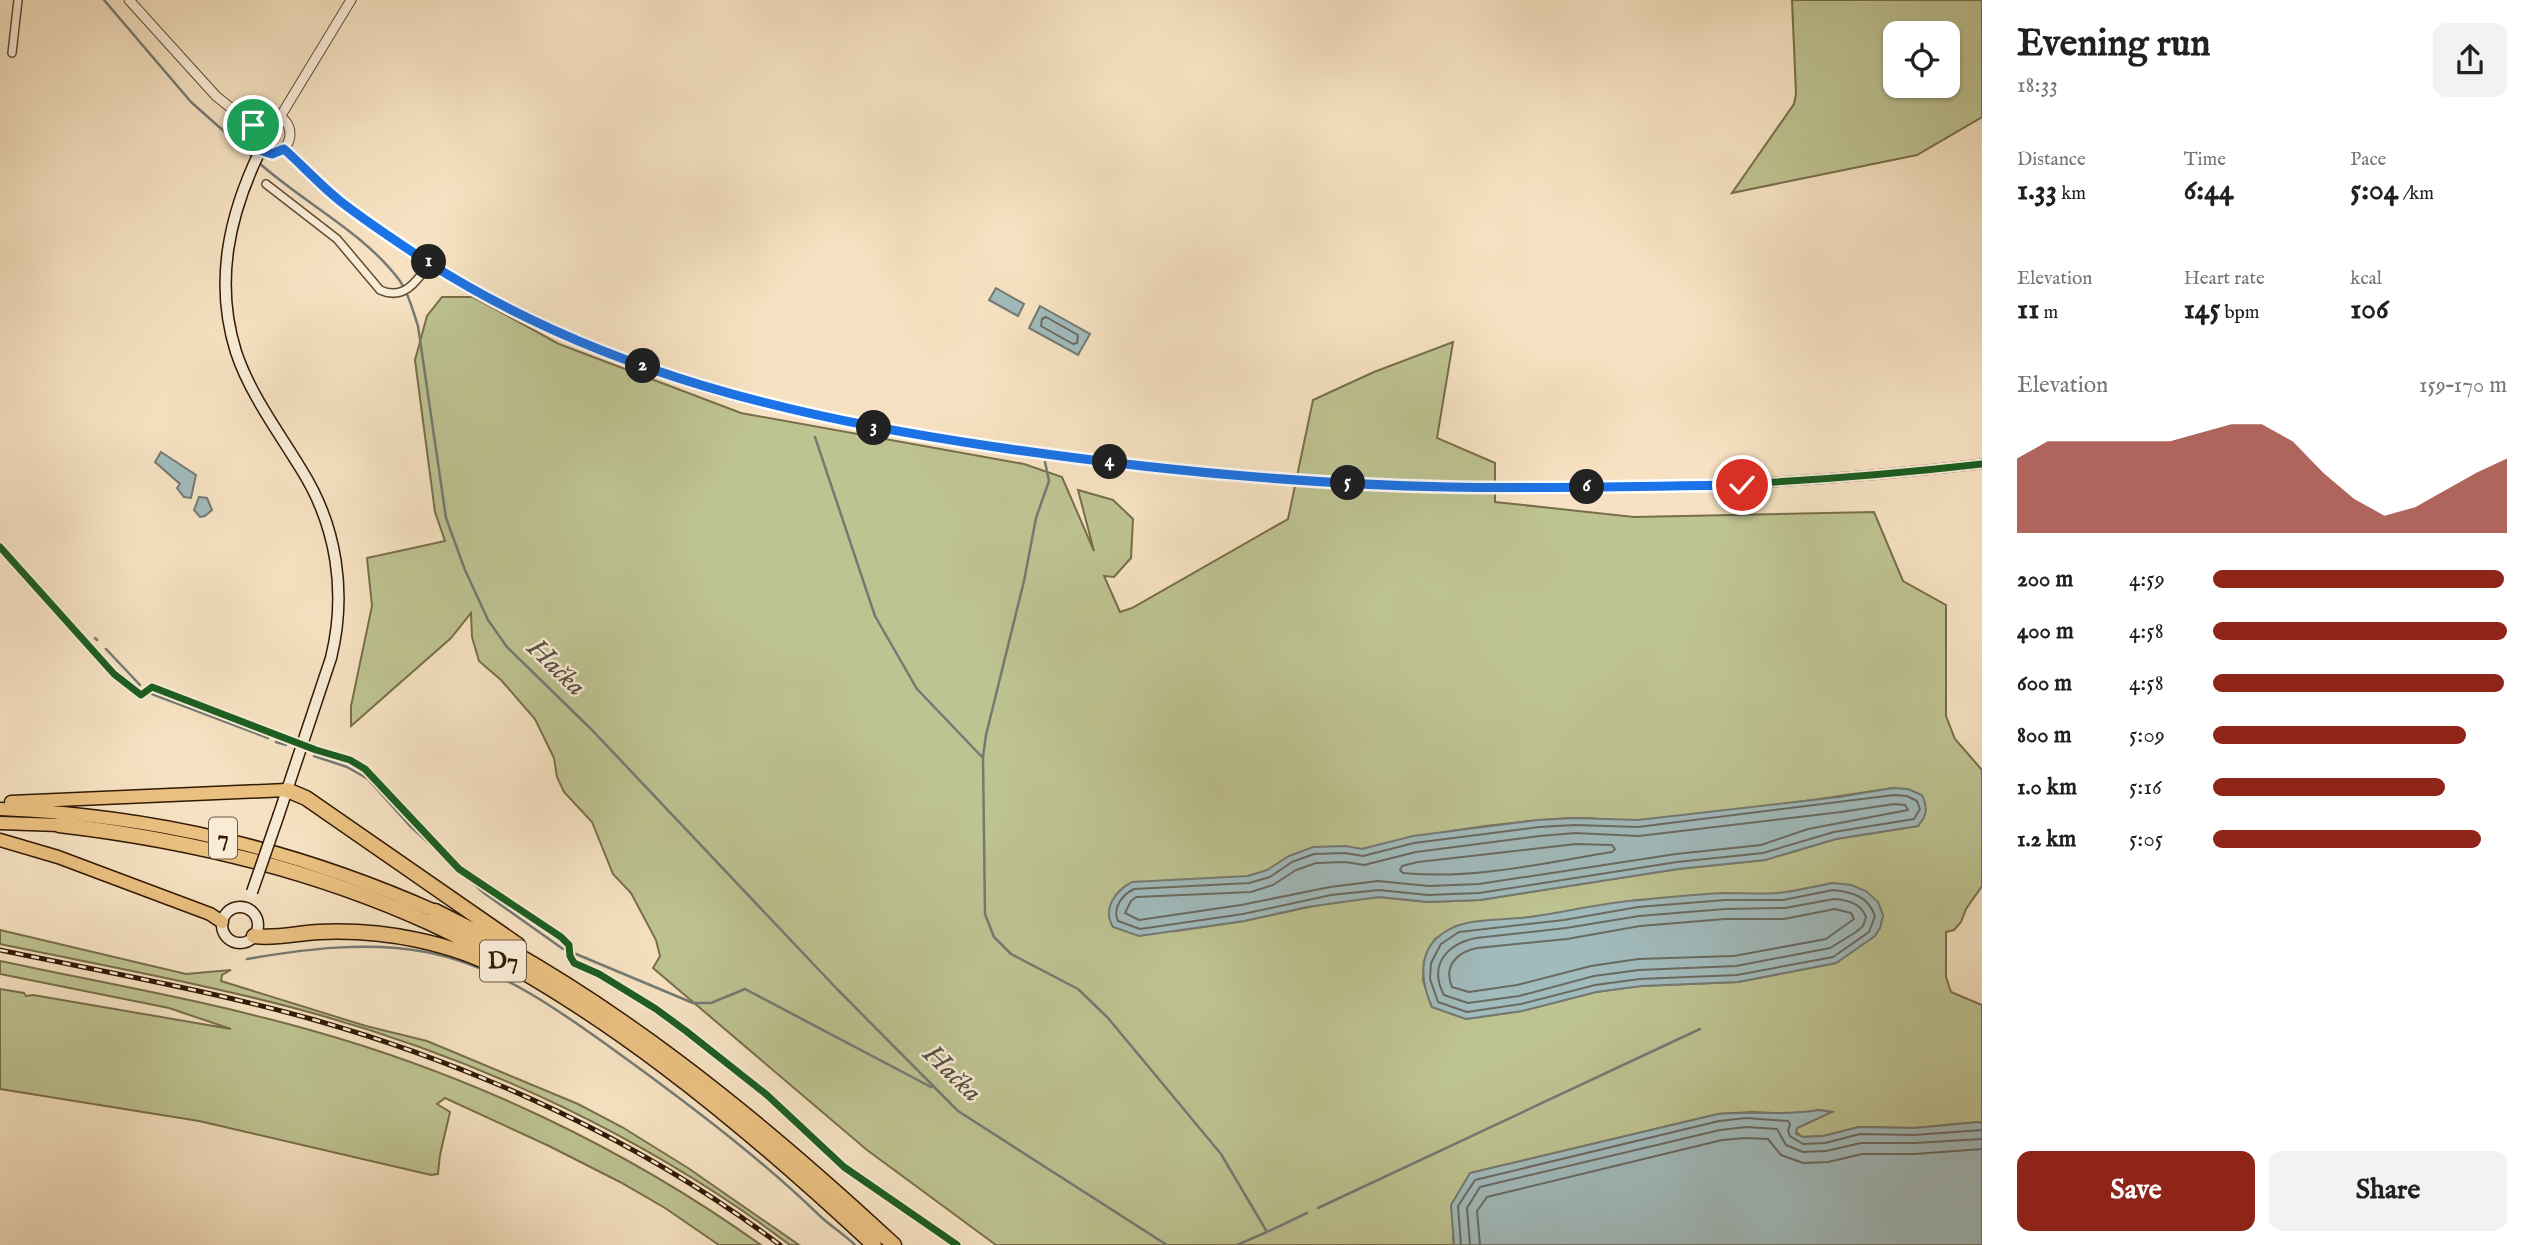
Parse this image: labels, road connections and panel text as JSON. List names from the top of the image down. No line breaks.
{"streets":{"highway":["7","D7"]},"crossings":[["7","D7"]],"water":["Hačka"],"page":{"heading":["Evening run","18:33"],"stats":[["Distance","1.33 km"],["Time","6:44"],["Pace","5:04 /km"],["Elevation","11 m"],["Heart rate","145 bpm"],["kcal","106"]],"pins":["1","2","3","4","5","6"],"chart":["Elevation","159–170 m"],"list":[{"name":"200 m","note":"4:59"},{"name":"400 m","note":"4:58"},{"name":"600 m","note":"4:58"},{"name":"800 m","note":"5:09"},{"name":"1.0 km","note":"5:16"},{"name":"1.2 km","note":"5:05"}],"buttons":["Save","Share"]}}
